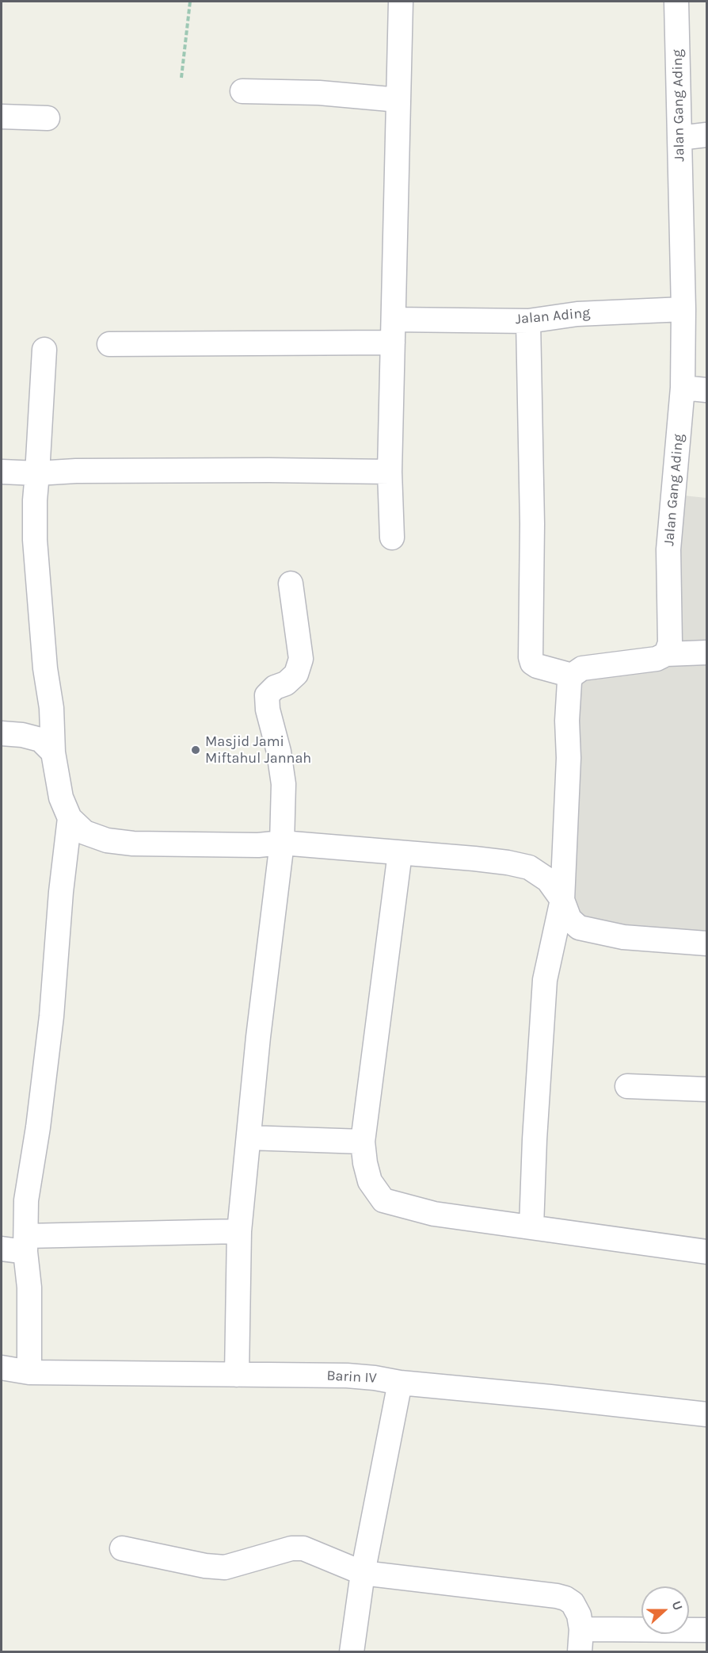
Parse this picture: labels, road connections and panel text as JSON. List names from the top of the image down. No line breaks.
{"streets":{"street":["Jalan Gang Ading","Jalan Ading","Barin IV"]},"crossings":[["Jalan Gang Ading","Jalan Ading"]],"places":["Masjid Jami Miftahul Jannah"],"north":"right"}
